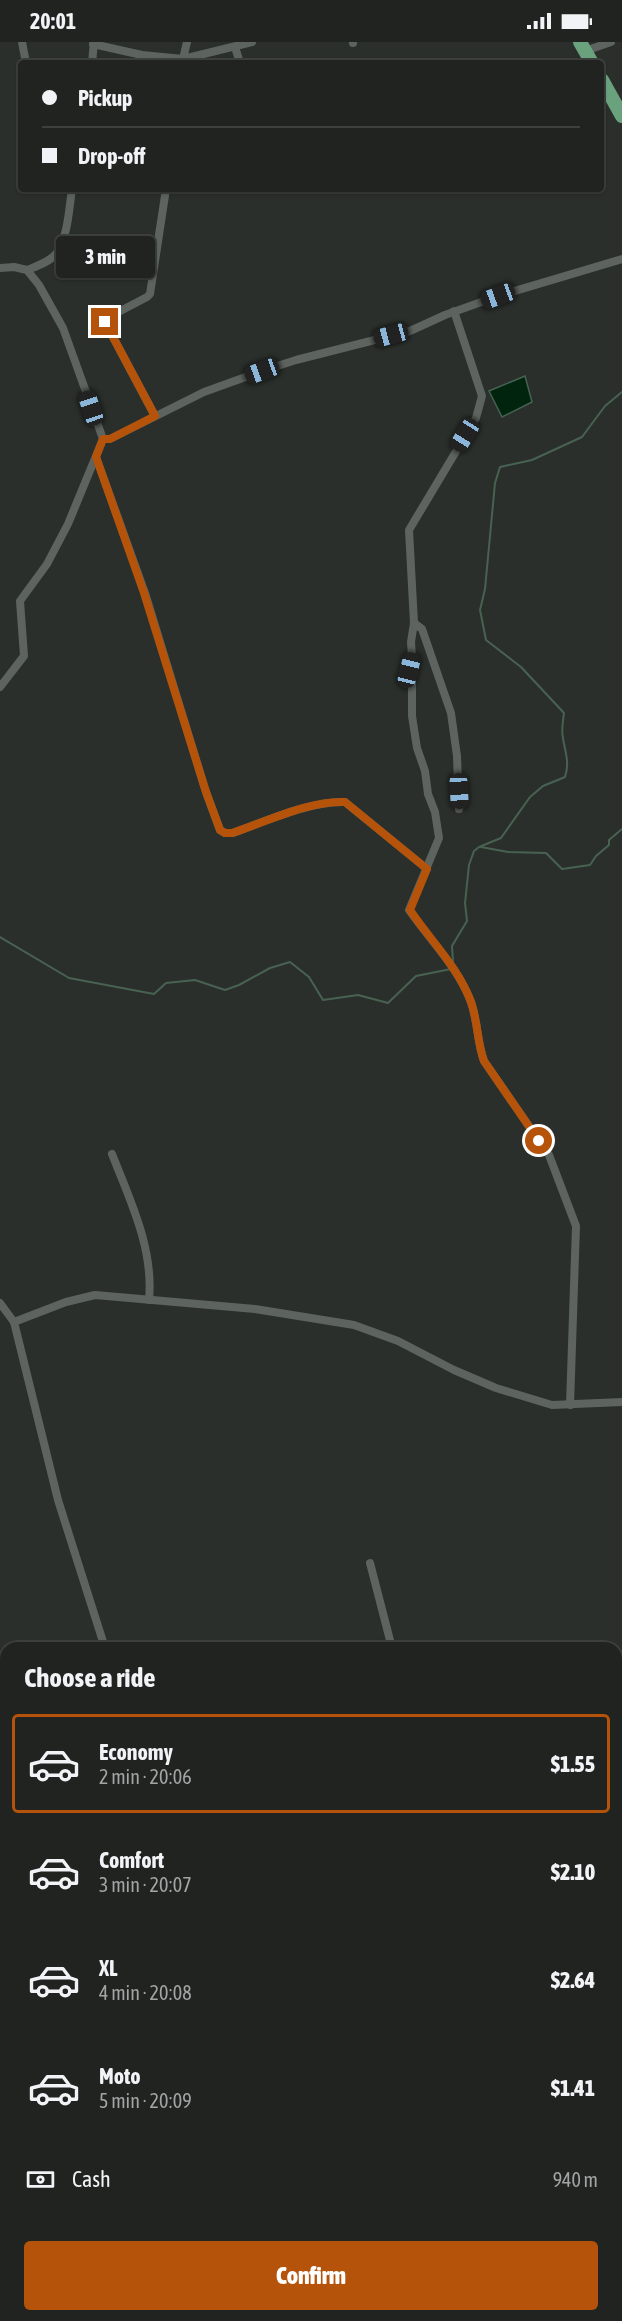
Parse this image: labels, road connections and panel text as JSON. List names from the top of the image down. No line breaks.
{"page":{"status":"20:01","banner":["Pickup","Drop-off"],"bubble":"3 min","heading":"Choose a ride","list":[{"name":"Economy","note":"2 min · 20:06","value":"$1.55"},{"name":"Comfort","note":"3 min · 20:07","value":"$2.10"},{"name":"XL","note":"4 min · 20:08","value":"$2.64"},{"name":"Moto","note":"5 min · 20:09","value":"$1.41"}],"pay":["Cash","940 m"],"buttons":"Confirm"}}
